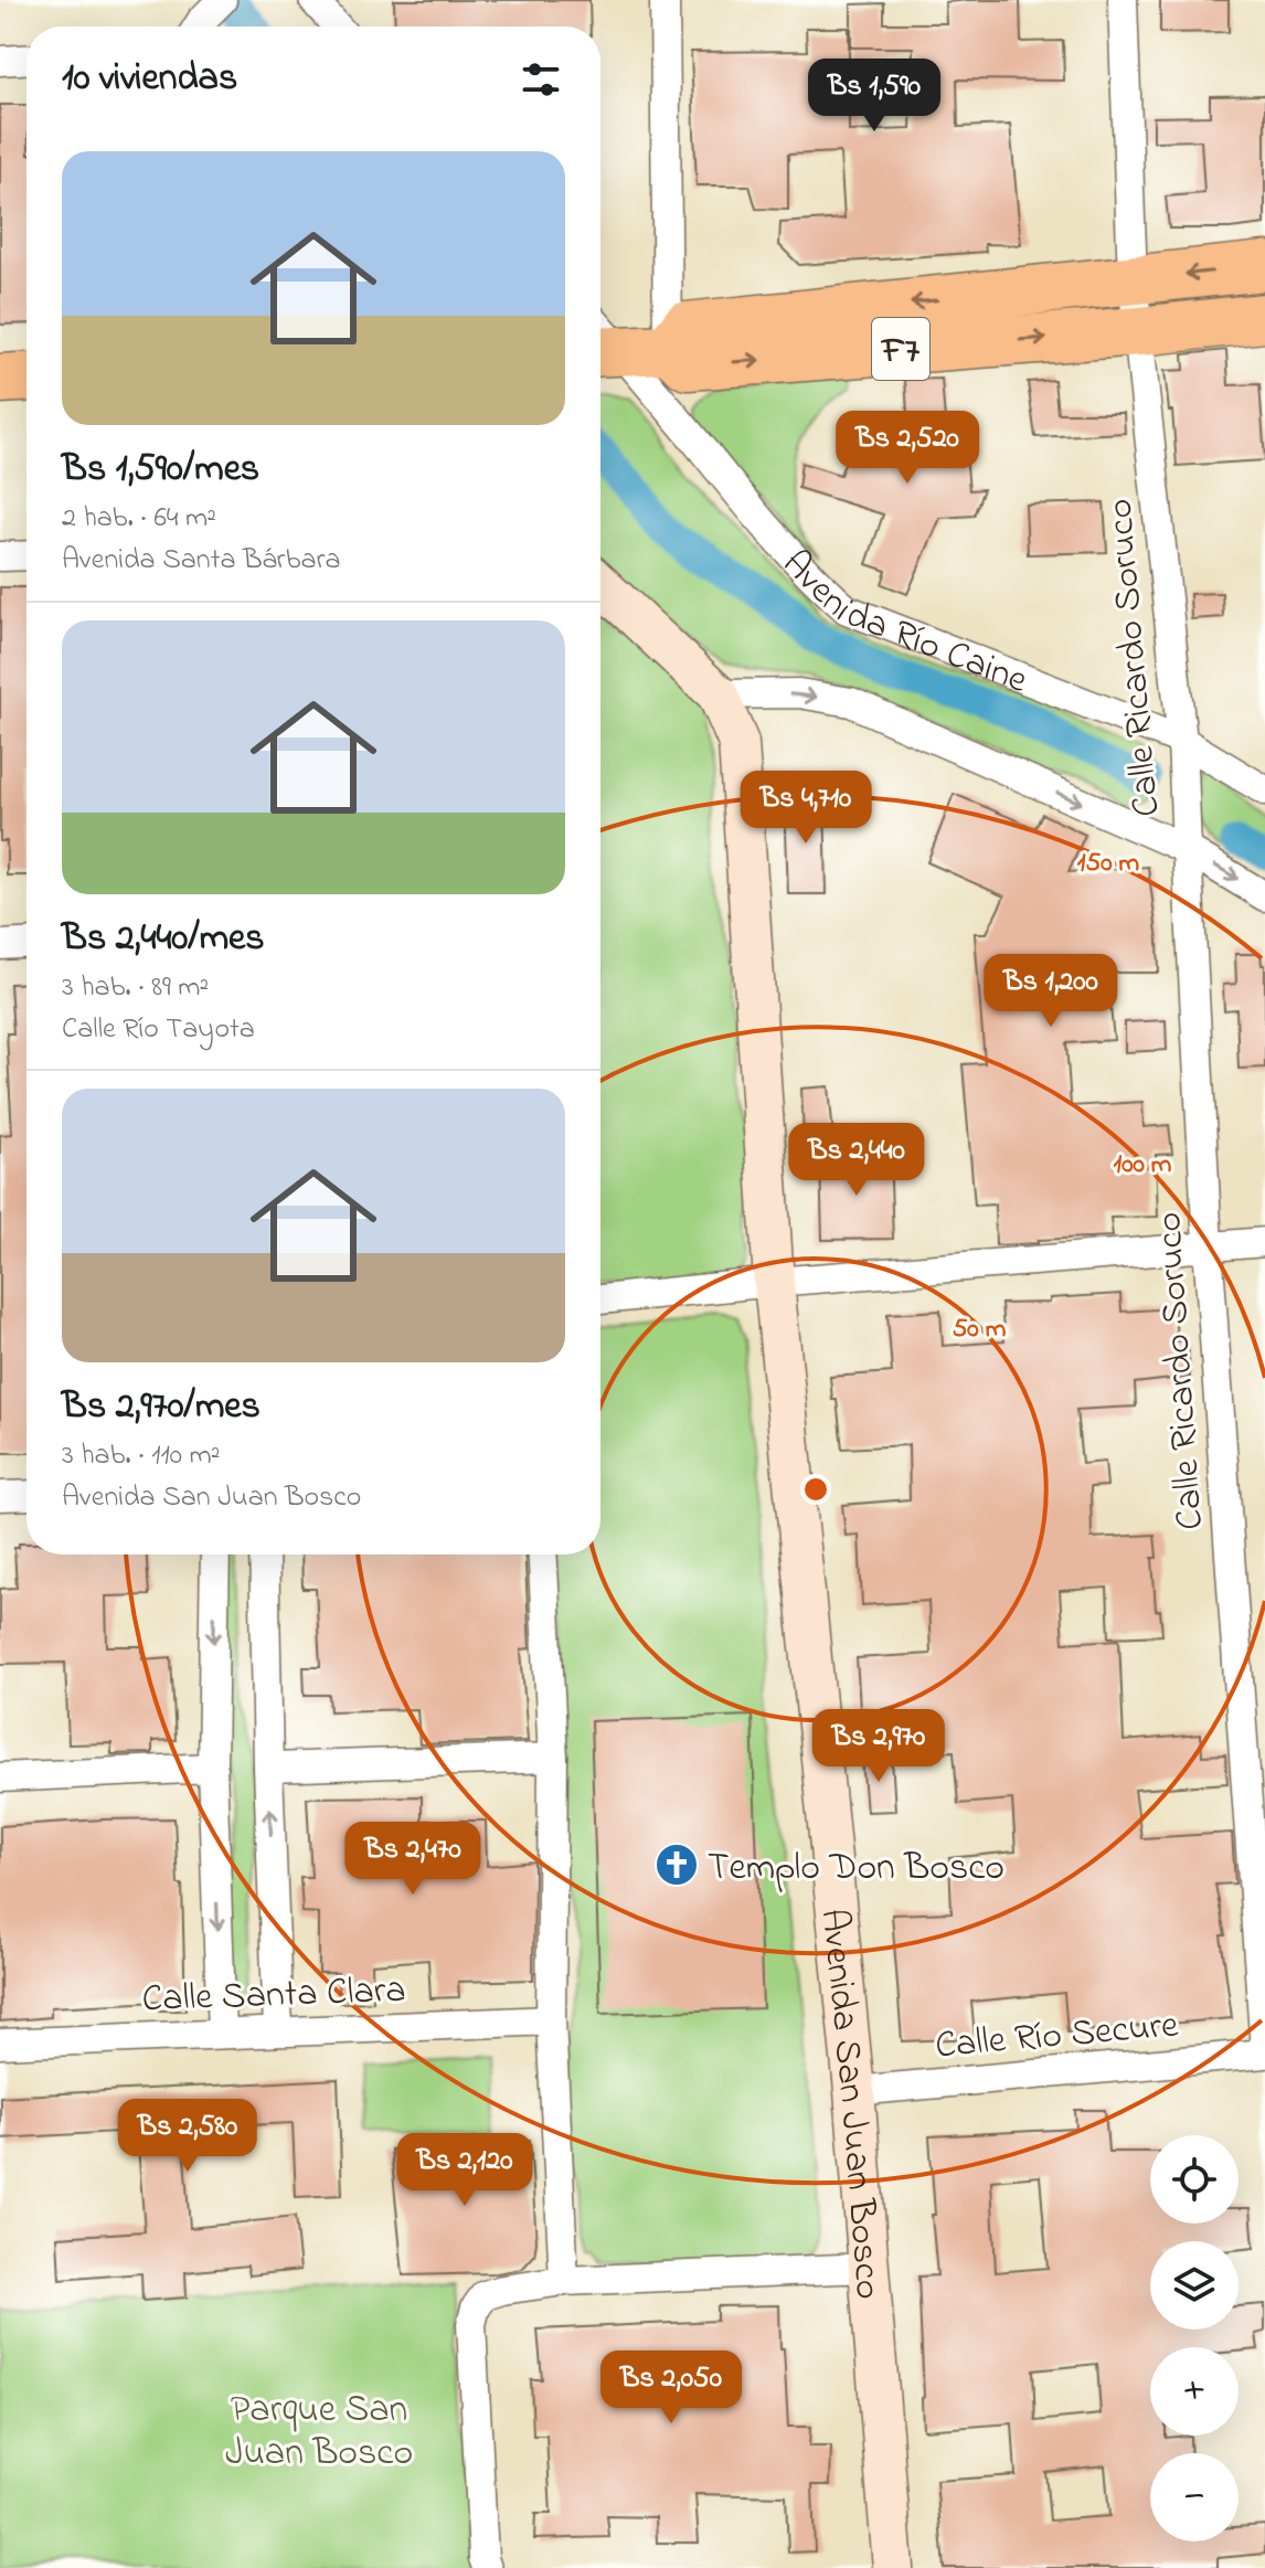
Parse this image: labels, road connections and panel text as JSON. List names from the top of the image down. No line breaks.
{"streets":{"highway":["F7"],"street":["Avenida Río Caine","Calle Ricardo Soruco","Calle Santa Clara","Calle Río Secure","Avenida San Juan Bosco"]},"crossings":[["F7","Calle Ricardo Soruco"],["Avenida Río Caine","Calle Ricardo Soruco"],["Calle Ricardo Soruco","Calle Río Secure"],["Calle Río Secure","Avenida San Juan Bosco"]],"parks":["Parque San Juan Bosco"],"places":{"church":["Templo Don Bosco"]},"page":{"heading":"10 viviendas","price":["Bs 1,590","Bs 2,520","Bs 4,710","Bs 1,200","Bs 2,440","Bs 2,970","Bs 2,470","Bs 2,580","Bs 2,120","Bs 2,050"],"list":[{"name":"Bs 1,590/mes","note":"2 hab. · 64 m² · Avenida Santa Bárbara"},{"name":"Bs 2,440/mes","note":"3 hab. · 89 m² · Calle Río Tayota"},{"name":"Bs 2,970/mes","note":"3 hab. · 110 m² · Avenida San Juan Bosco"}],"map_buttons":["+","−"]},"rings":["150 m","100 m","50 m"]}
